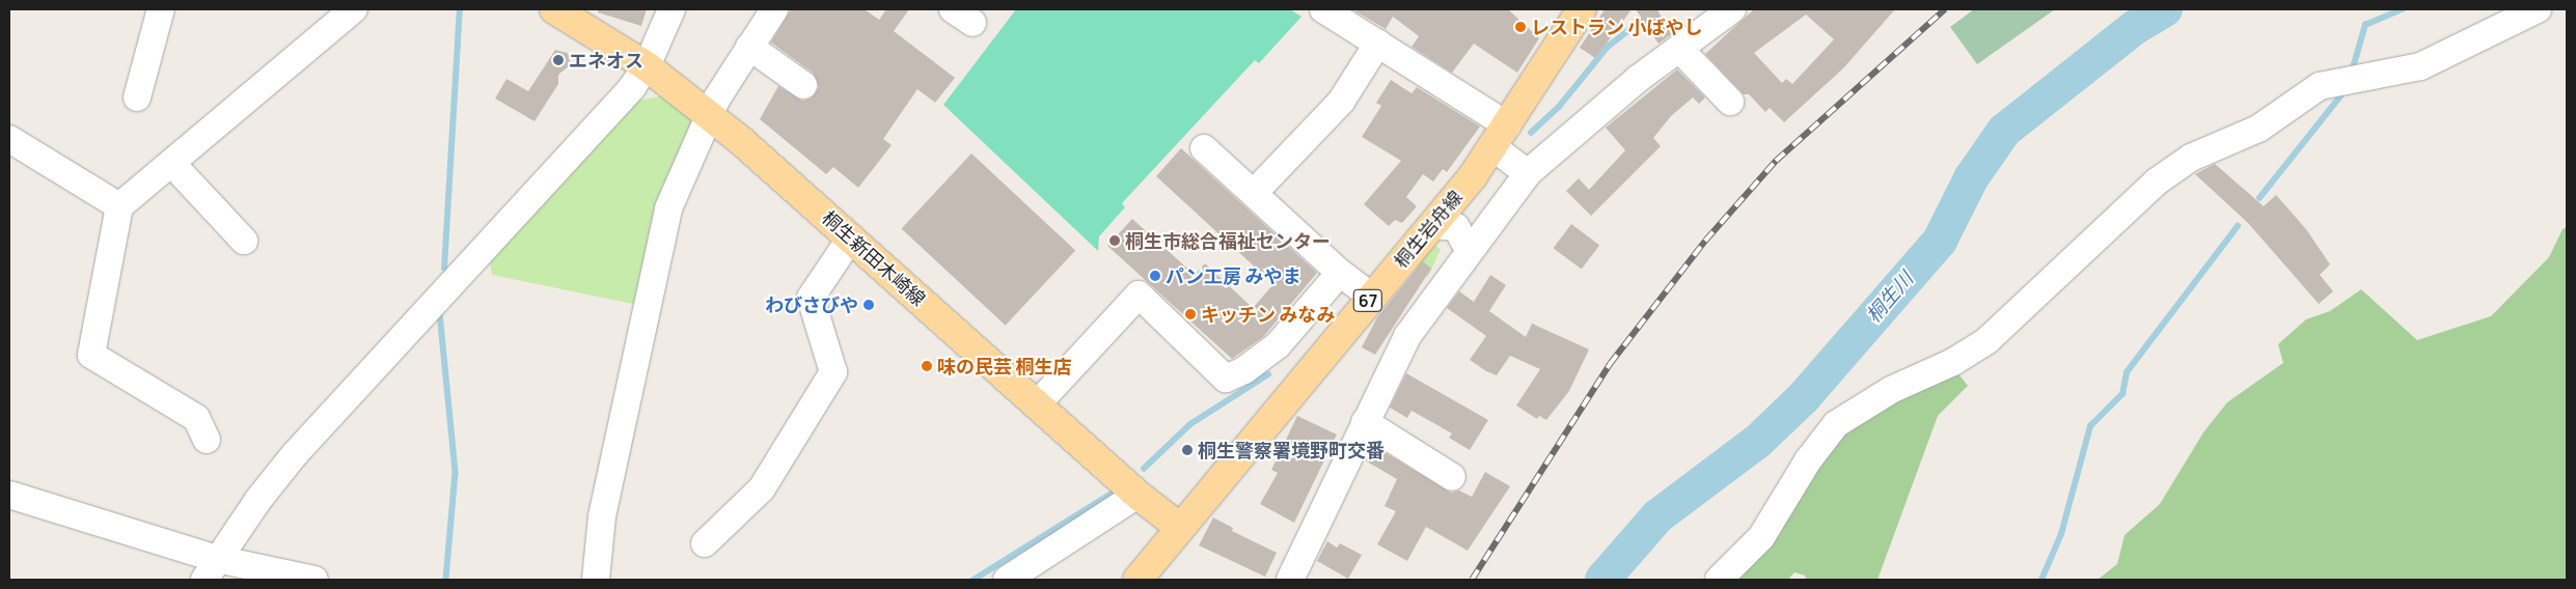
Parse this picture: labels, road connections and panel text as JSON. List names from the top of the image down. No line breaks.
{"streets":{"main road":["桐生岩舟線","桐生新田木崎線","67"]},"crossings":[["桐生岩舟線","桐生新田木崎線"]],"water":["桐生川"],"places":["レストラン 小ばやし","エネオス","桐生市総合福祉センター","パン工房 みやま","わびさびや","キッチン みなみ","味の民芸 桐生店","桐生警察署境野町交番"]}
